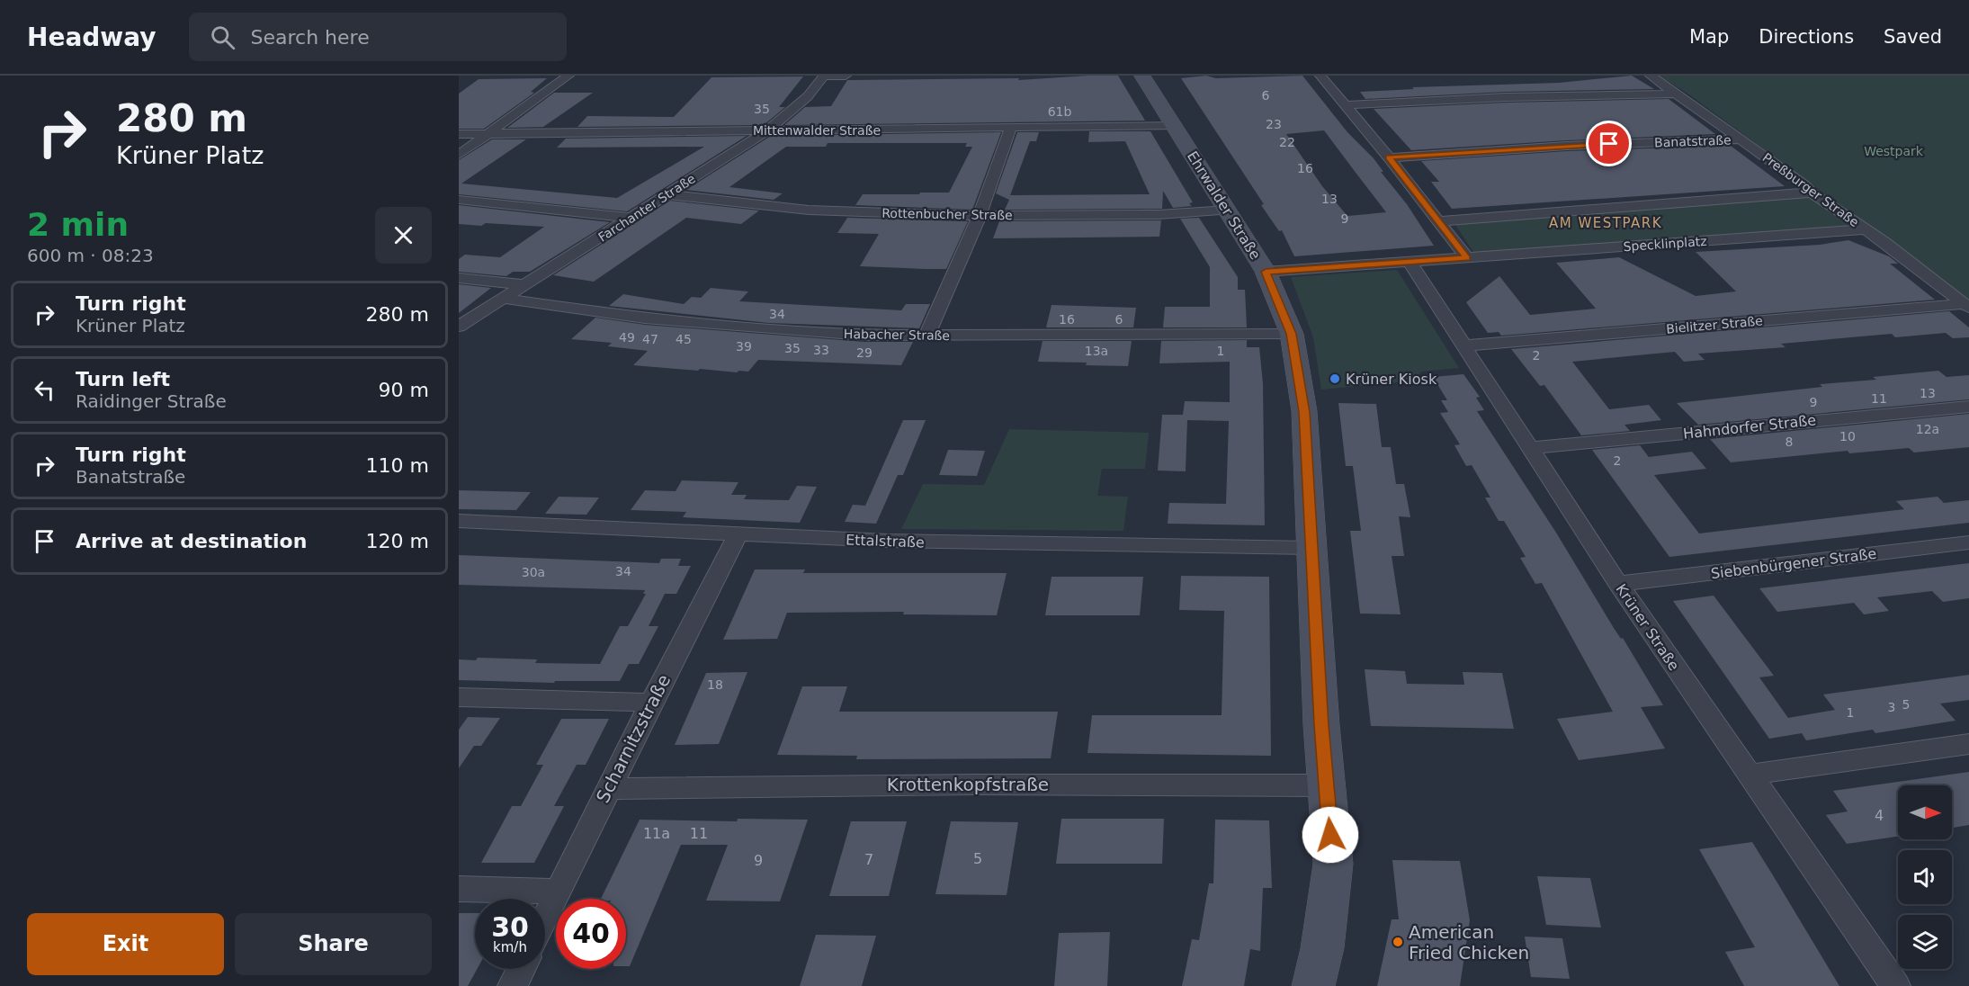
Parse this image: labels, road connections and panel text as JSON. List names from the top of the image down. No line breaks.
{"streets":{"street":["Mittenwalder Straße","Banatstraße","Preßburger Straße","Ehrwalder Straße","Farchanter Straße","Rottenbucher Straße","Specklinplatz","Bielitzer Straße","Habacher Straße","Hahndorfer Straße","Ettalstraße","Siebenbürgener Straße","Krüner Straße","Scharnitzstraße","Krottenkopfstraße"]},"crossings":[["Mittenwalder Straße","Ehrwalder Straße"],["Mittenwalder Straße","Farchanter Straße"],["Banatstraße","Preßburger Straße"],["Preßburger Straße","Specklinplatz"],["Preßburger Straße","Bielitzer Straße"],["Ehrwalder Straße","Rottenbucher Straße"],["Ehrwalder Straße","Specklinplatz"],["Ehrwalder Straße","Habacher Straße"],["Ehrwalder Straße","Ettalstraße"],["Ehrwalder Straße","Krottenkopfstraße"],["Farchanter Straße","Rottenbucher Straße"],["Farchanter Straße","Habacher Straße"],["Specklinplatz","Krüner Straße"],["Bielitzer Straße","Krüner Straße"],["Hahndorfer Straße","Krüner Straße"],["Ettalstraße","Scharnitzstraße"],["Siebenbürgener Straße","Krüner Straße"],["Scharnitzstraße","Krottenkopfstraße"]],"districts":["AM WESTPARK"],"parks":["Westpark"],"places":["Krüner Kiosk","American Fried Chicken"],"house_numbers":["6","35","61b","23","22","16","13","9","34","16","6","49","47","45","39","35","33","13a","1","29","2","13","11","9","12a","10","8","2","34","30a","18","5","3","1","4","11a","11","5","7","9"],"north":"right","page":{"header":"Headway","search":"Search here","nav":["Map","Directions","Saved"],"turn":["280 m","Krüner Platz"],"heading":["2 min","600 m · 08:23"],"list":[{"name":"Turn right","note":"Krüner Platz","value":"280 m"},{"name":"Turn left","note":"Raidinger Straße","value":"90 m"},{"name":"Turn right","note":"Banatstraße","value":"110 m"},{"name":"Arrive at destination","value":"120 m"}],"speed":"30 km/h","limit":"40","buttons":["Exit","Share"]}}
